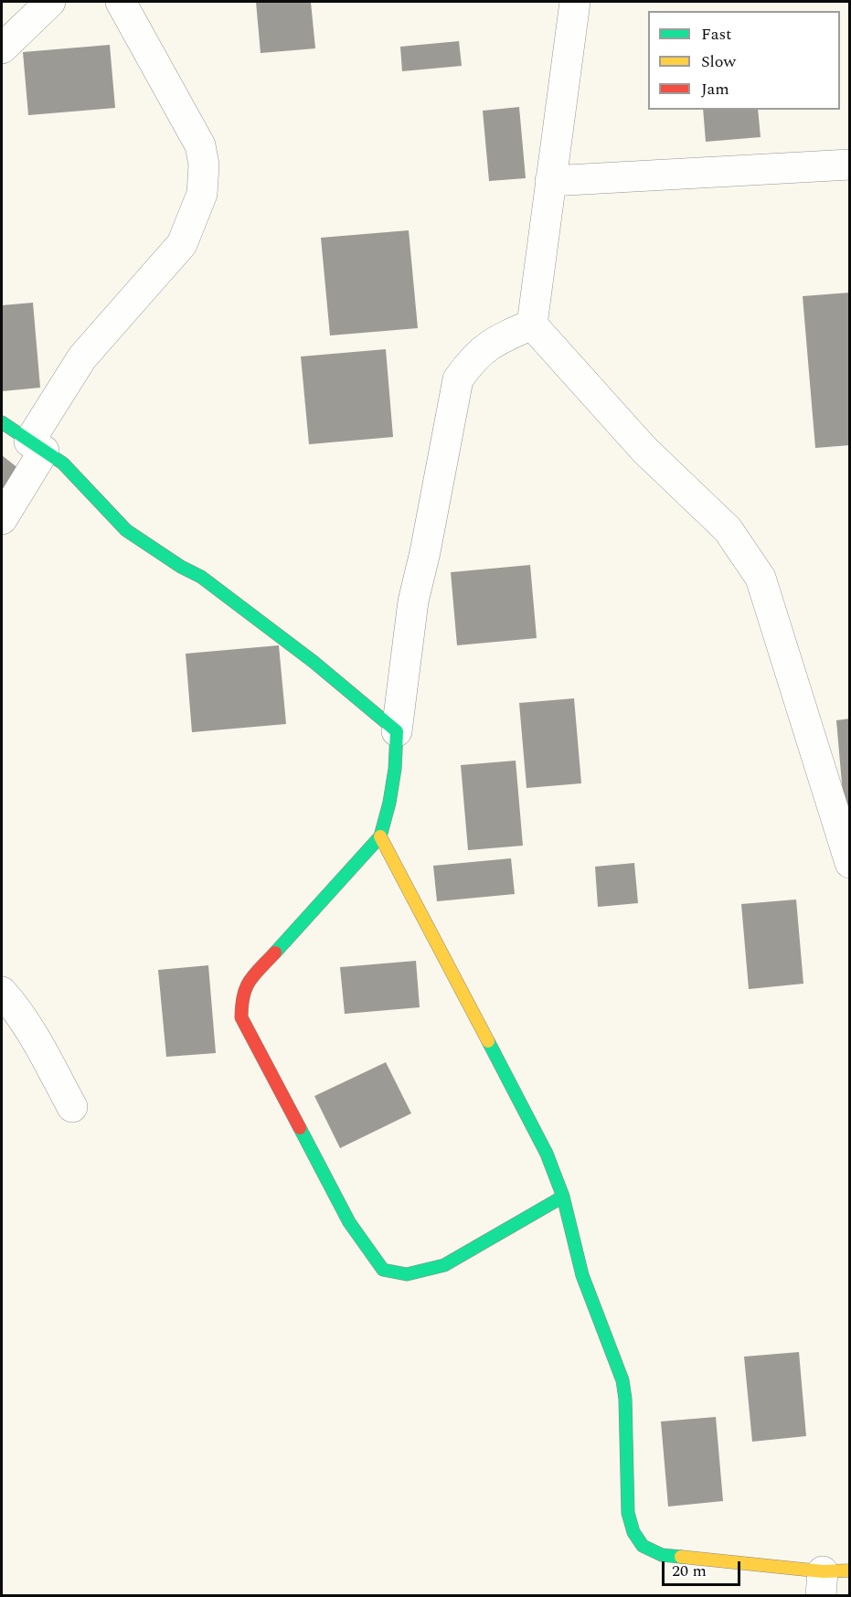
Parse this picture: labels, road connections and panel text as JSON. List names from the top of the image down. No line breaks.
{"legend":["Fast","Slow","Jam"],"scale_bar":"20 m"}
